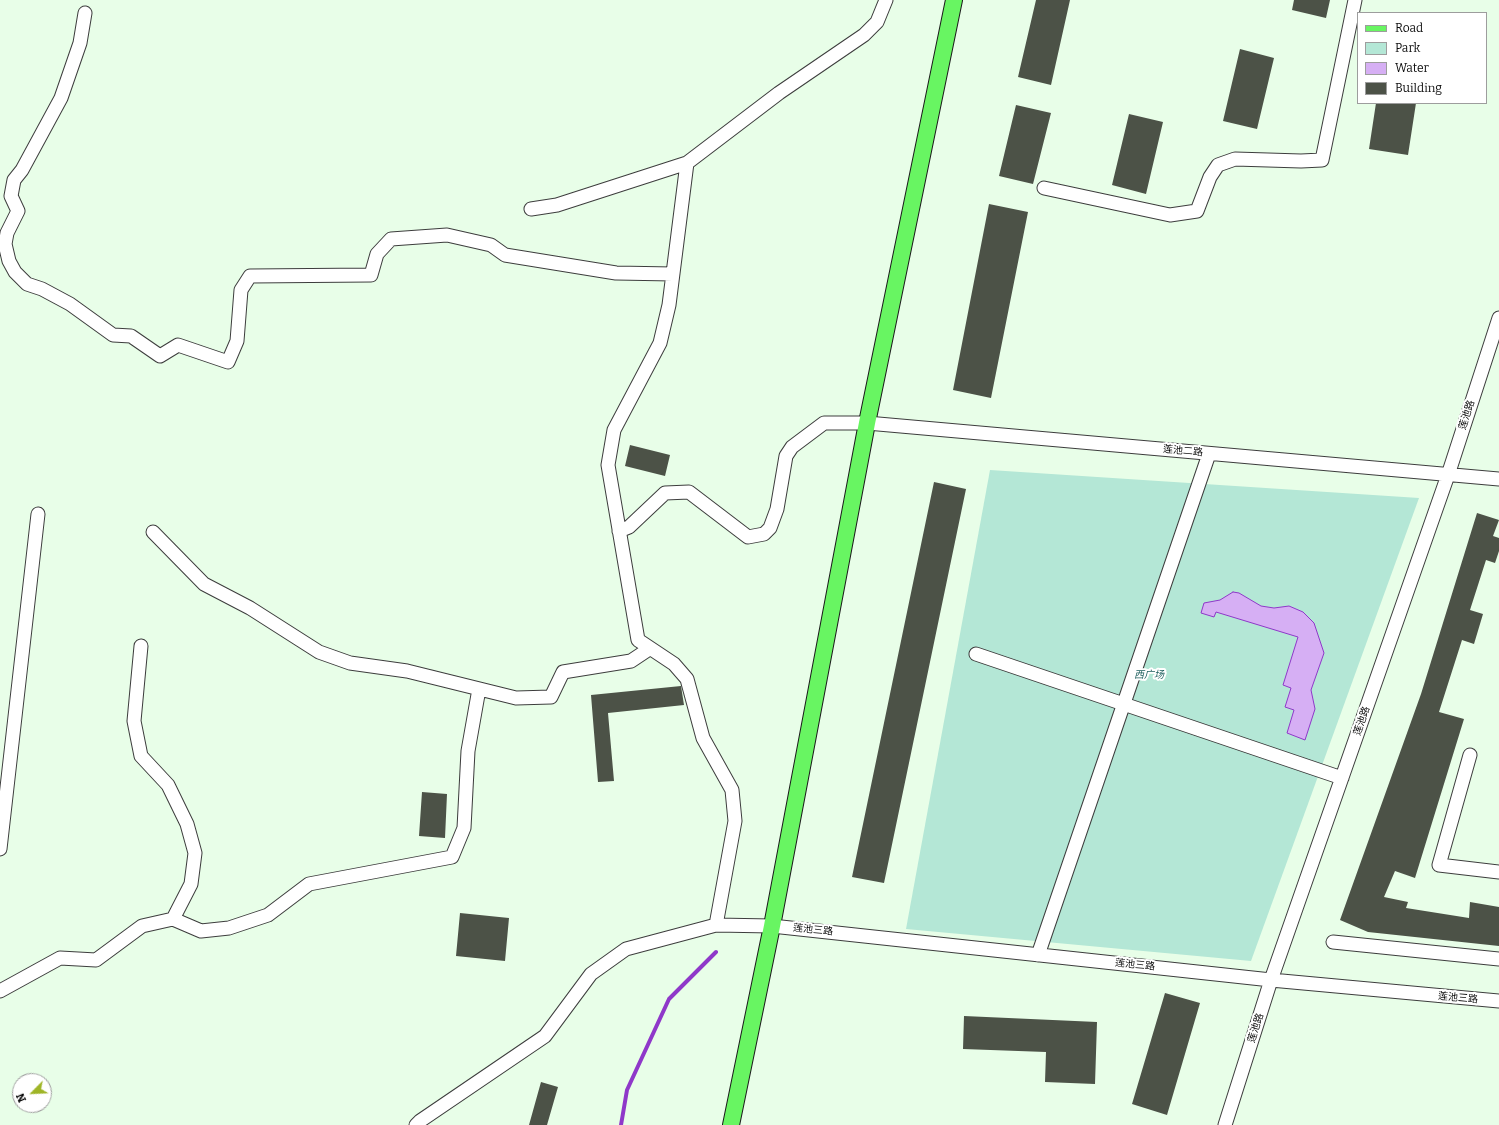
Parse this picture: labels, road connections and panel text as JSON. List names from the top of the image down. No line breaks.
{"streets":{"street":["莲池路","莲池二路","莲池三路"]},"crossings":[["莲池路","莲池二路"],["莲池路","莲池三路"]],"parks":["西广场"],"legend":["Road","Park","Water","Building"],"north":"bottom left"}
